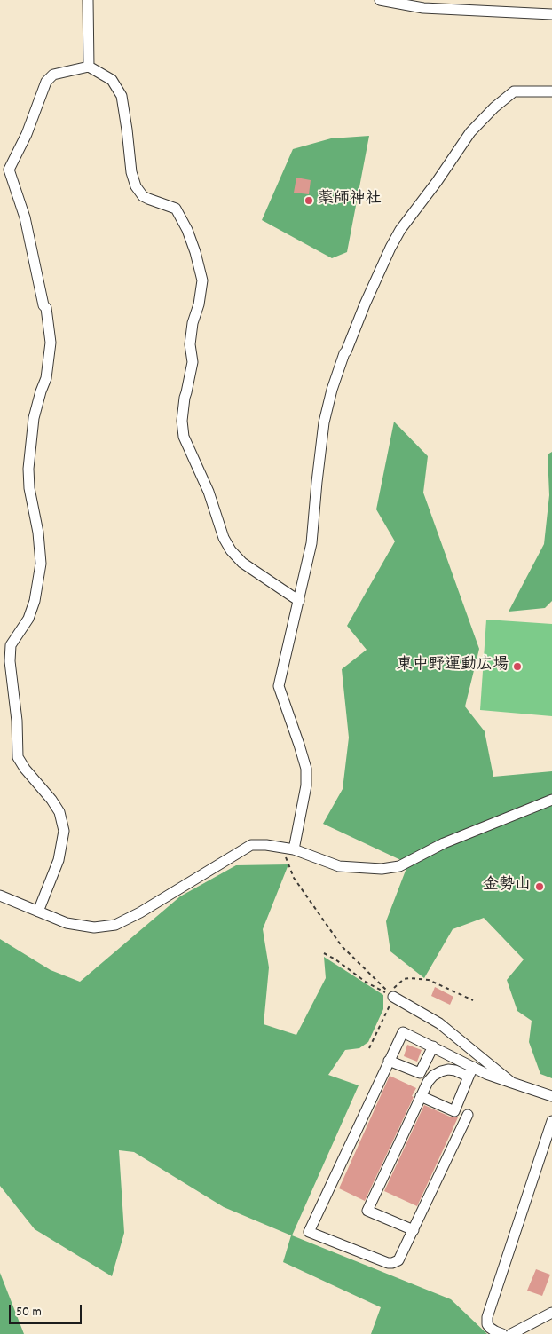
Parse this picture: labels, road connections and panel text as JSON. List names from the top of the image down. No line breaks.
{"places":["薬師神社","東中野運動広場","金勢山"],"scale_bar":"50 m"}
